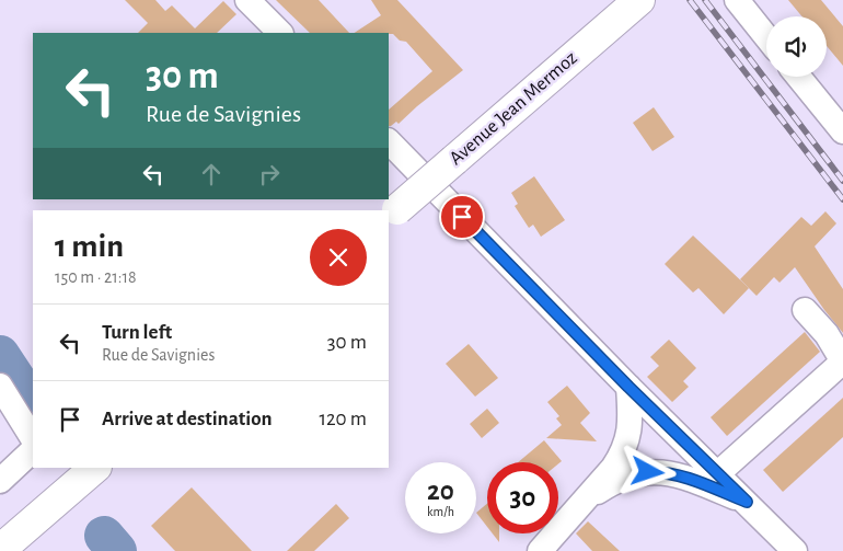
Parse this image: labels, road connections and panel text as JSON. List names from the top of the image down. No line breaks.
{"streets":{"main road":["Avenue Jean Mermoz"]},"page":{"turn":["30 m","Rue de Savignies"],"heading":["1 min","150 m · 21:18"],"list":[{"name":"Turn left","note":"Rue de Savignies","value":"30 m"},{"name":"Arrive at destination","value":"120 m"}],"speed":"20 km/h","limit":"30"}}
